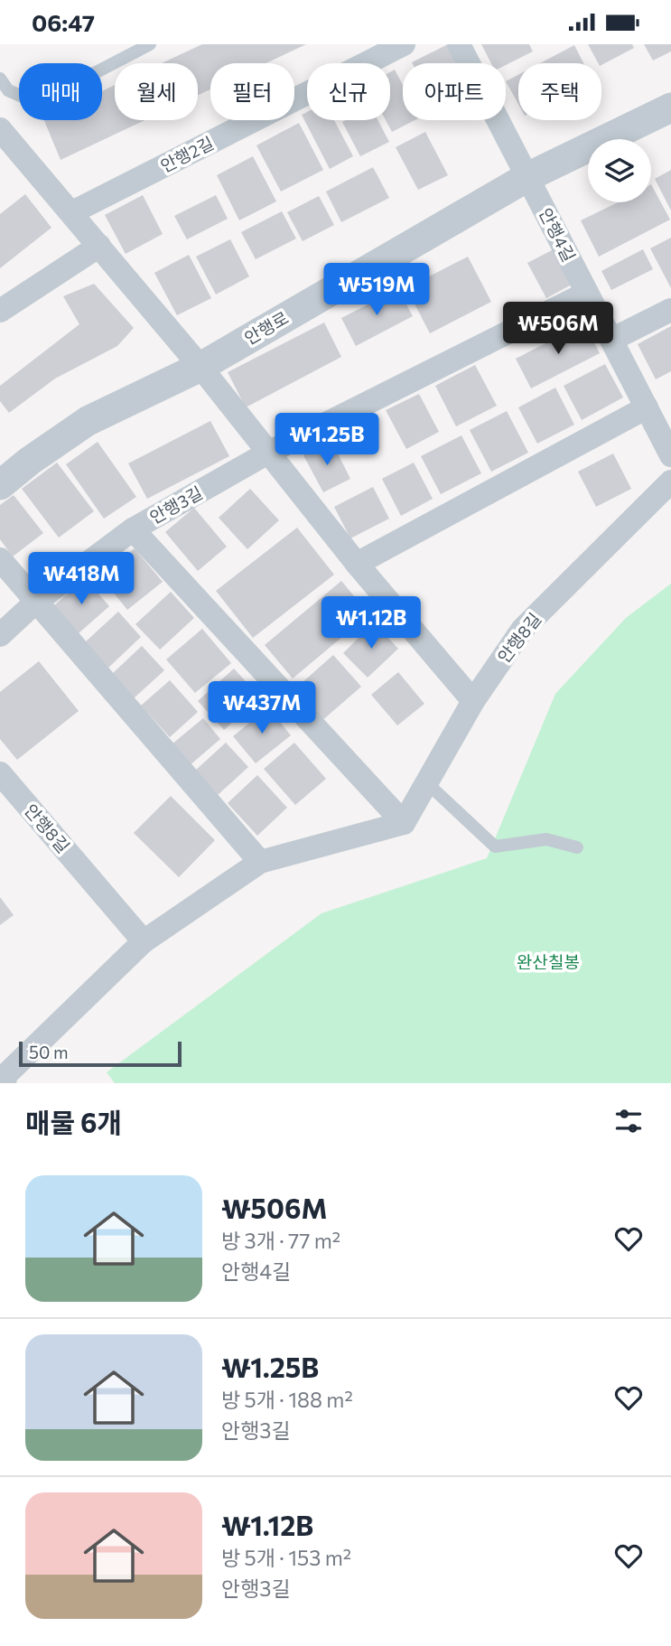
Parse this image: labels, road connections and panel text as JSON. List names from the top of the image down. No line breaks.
{"streets":{"street":["안행2길","안행4길","안행로","안행3길","안행8길"]},"crossings":[["안행4길","안행로"],["안행4길","안행3길"]],"parks":["완산칠봉"],"scale_bar":"50 m","page":{"status":"06:47","chip":["매매","월세","필터","신규","아파트","주택"],"price":["₩519M","₩506M","₩1.25B","₩418M","₩1.12B","₩437M"],"scale":"50 m","heading":"매물 6개","list":[{"name":"₩506M","note":"방 3개 · 77 m² · 안행4길"},{"name":"₩1.25B","note":"방 5개 · 188 m² · 안행3길"},{"name":"₩1.12B","note":"방 5개 · 153 m² · 안행3길"}]}}
